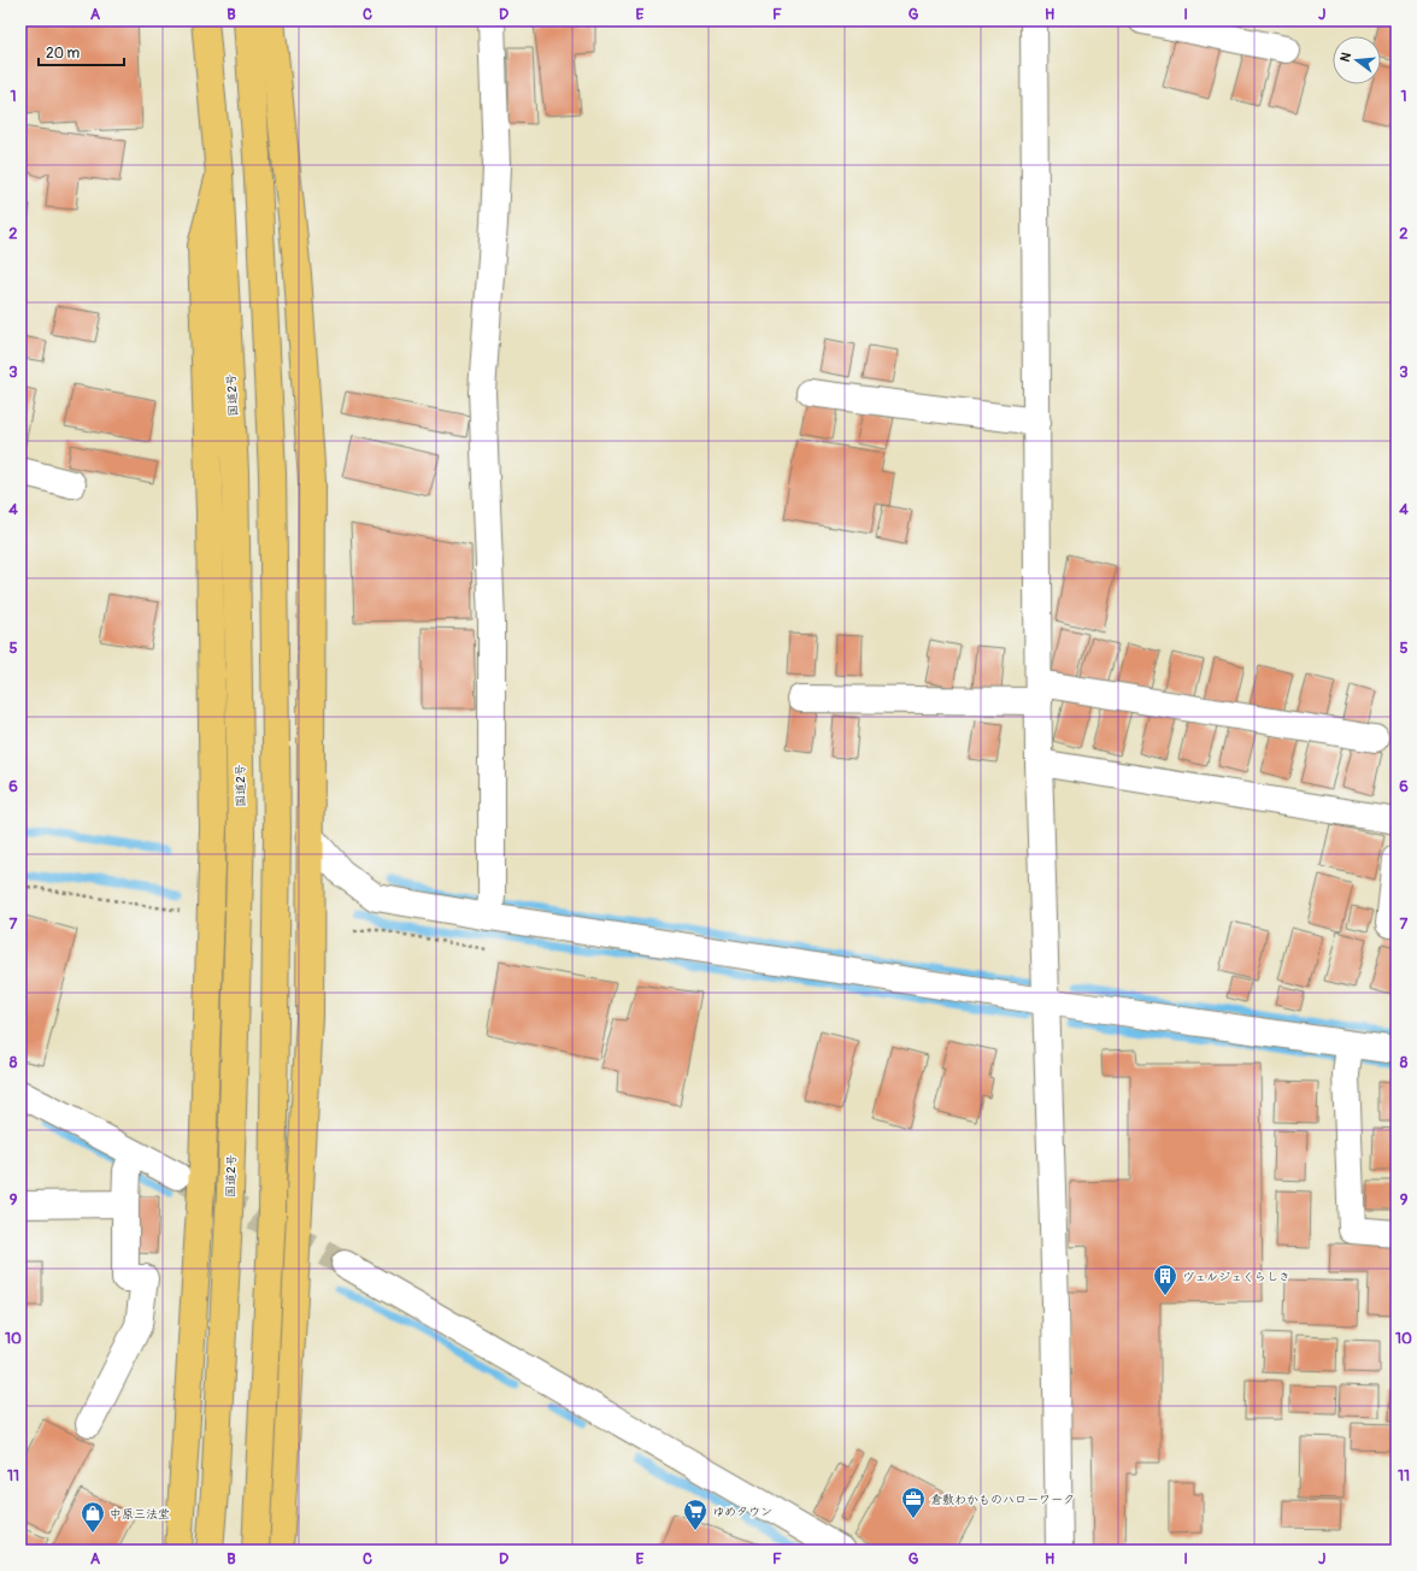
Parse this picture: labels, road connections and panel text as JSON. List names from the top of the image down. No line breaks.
{"streets":{"highway":["国道2号"]},"places":{"building":["ヴェルジェくらしき"],"office":["倉敷わかものハローワーク"],"supermarket":["ゆめタウン"],"shop":["中原三法堂"]},"scale_bar":"20 m","north":"left","grid":{"columns":["A","B","C","D","E","F","G","H","I","J"],"rows":["1","2","3","4","5","6","7","8","9","10","11"]}}
